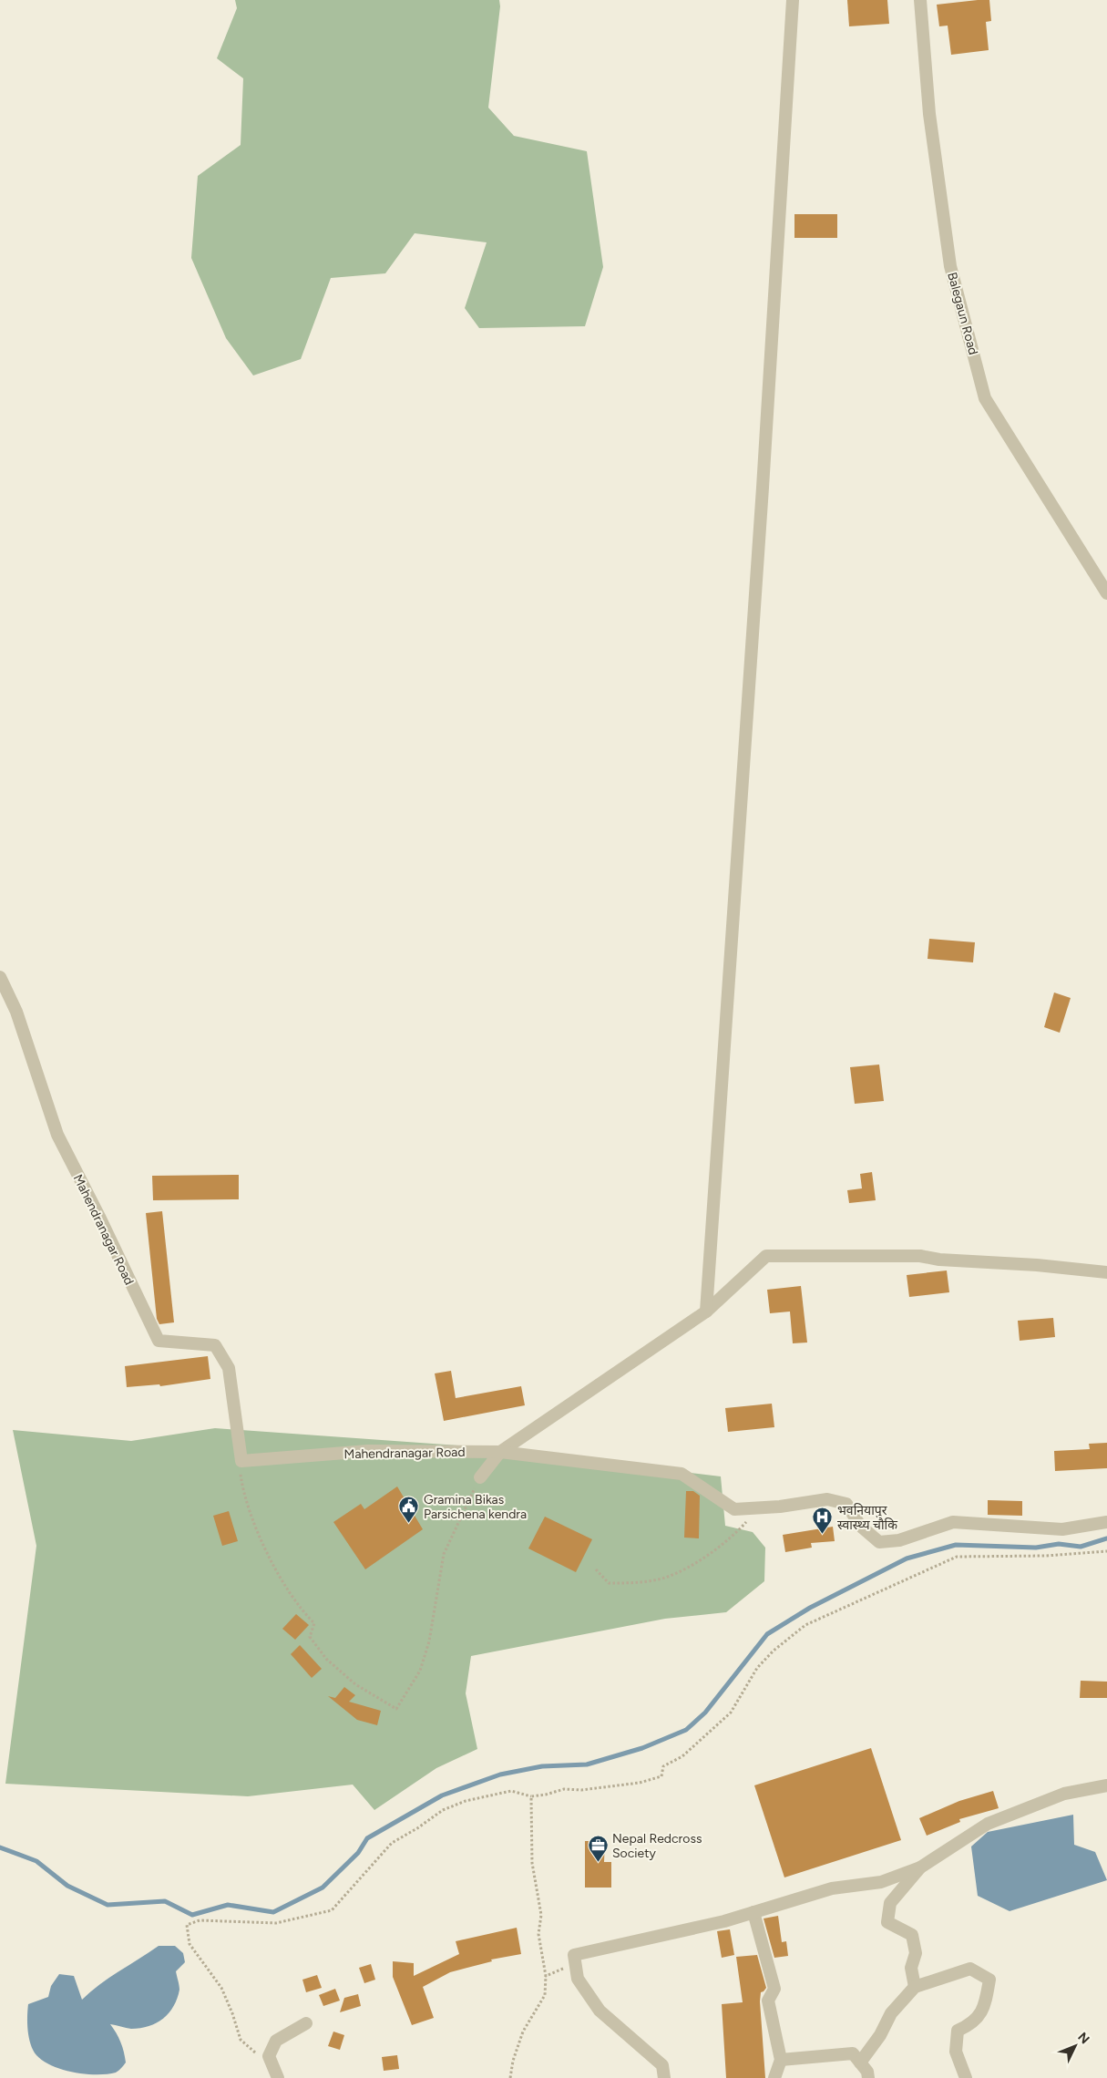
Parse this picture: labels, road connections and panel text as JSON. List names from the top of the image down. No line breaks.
{"streets":{"street":["Balegaun Road","Mahendranagar Road"]},"places":{"public building":["Gramina Bikas Parsichena kendra"],"hospital":["भवनियापुर स्वास्थ्य चाैकि"],"office":["Nepal Redcross Society"]},"north":"top right"}
